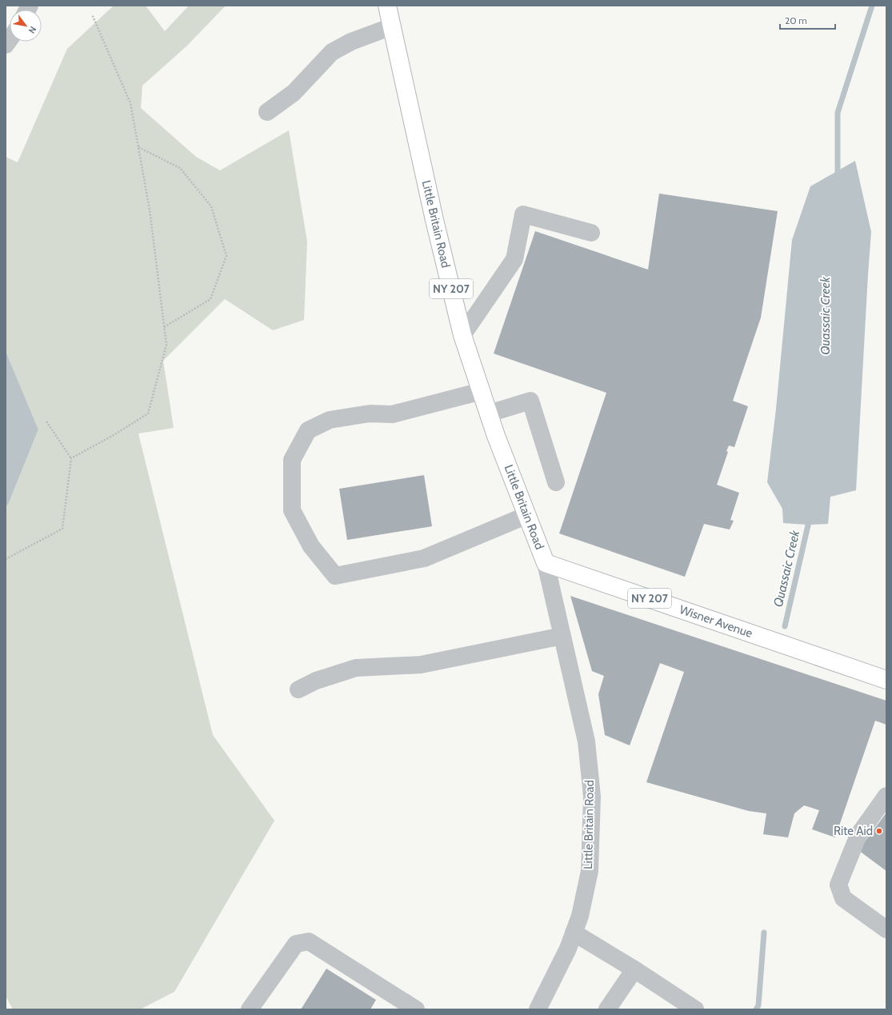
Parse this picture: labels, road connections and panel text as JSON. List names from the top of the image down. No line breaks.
{"streets":{"main road":["Little Britain Road","NY 207","Wisner Avenue"]},"crossings":[["Little Britain Road","Wisner Avenue"]],"water":["Quassaic Creek"],"places":["Rite Aid"],"scale_bar":"20 m","north":"bottom right"}
